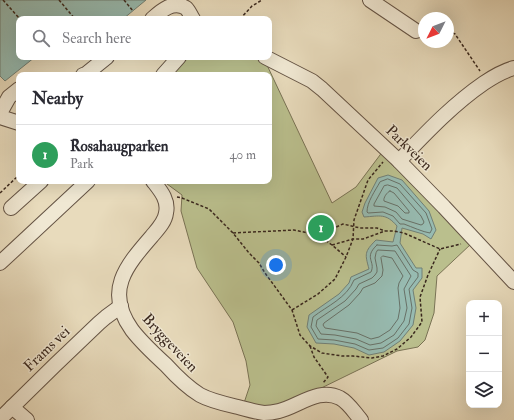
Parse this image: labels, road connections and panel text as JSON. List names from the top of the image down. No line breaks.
{"streets":{"street":["Parkveien","Bryggeveien","Frams vei"]},"crossings":[["Bryggeveien","Frams vei"]],"north":"bottom left","page":{"search":"Search here","heading":"Nearby","list":[{"mark":"1","name":"Rosahaugparken","note":"Park","value":"40 m"}],"pins":"1","map_buttons":["+","−"]}}
